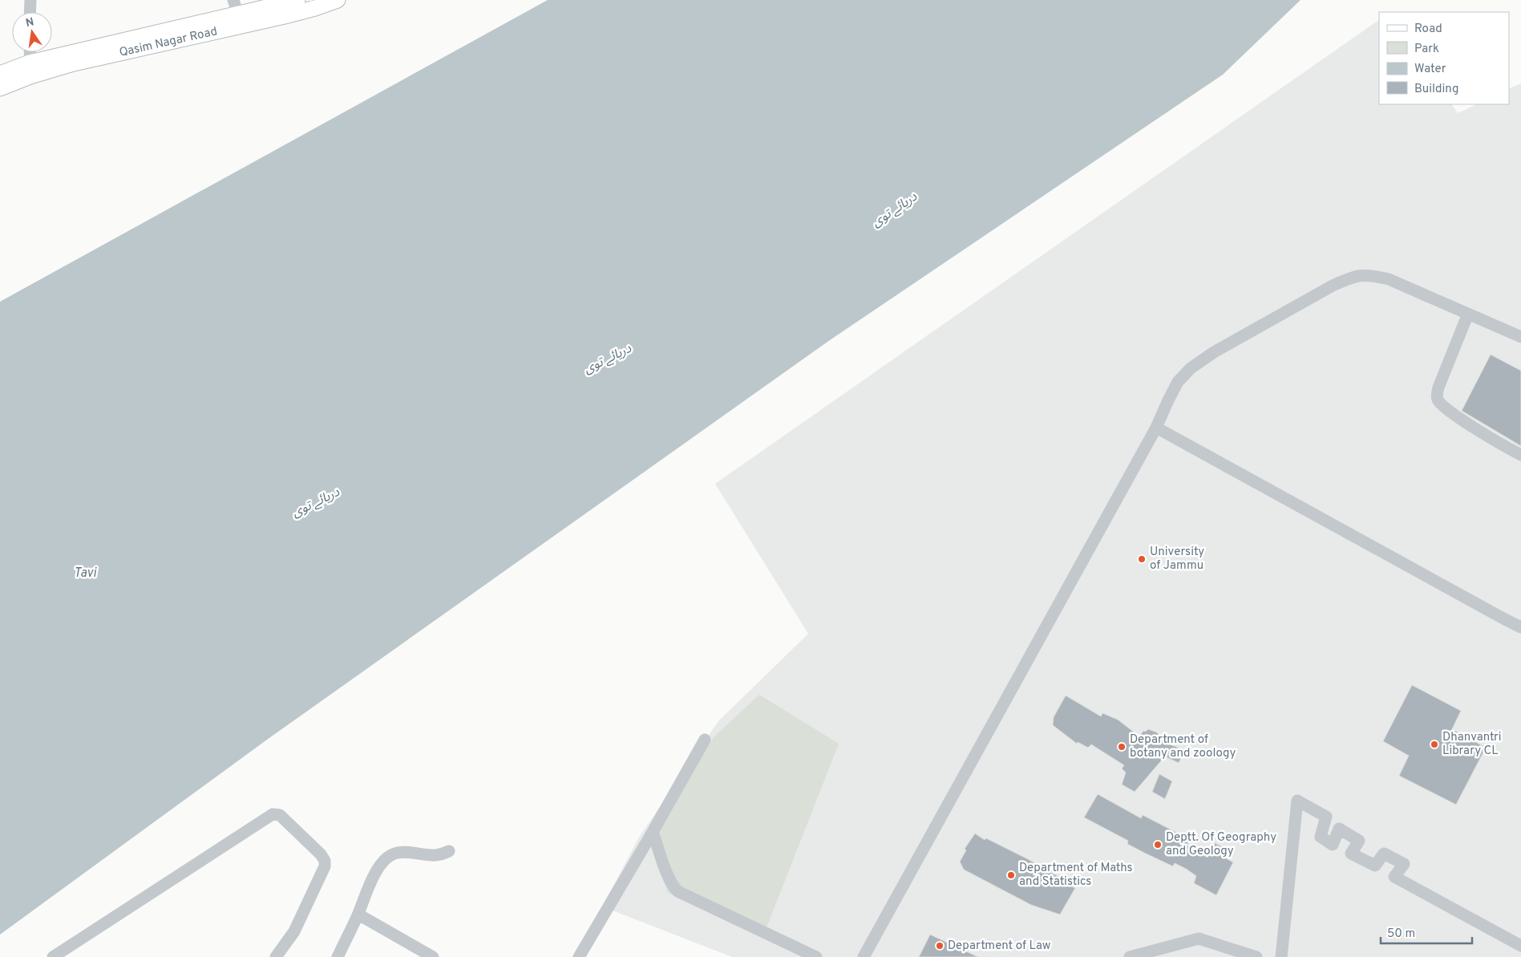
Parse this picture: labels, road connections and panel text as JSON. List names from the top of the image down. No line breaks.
{"streets":{"main road":["Qasim Nagar Road"]},"water":["دریائے توی","Tavi"],"places":["University of Jammu","Dhanvantri Library CL","Department of botany and zoology","Deptt. Of Geography and Geology","Department of Maths and Statistics","Department of Law"],"legend":["Road","Park","Water","Building"],"scale_bar":"50 m","north":"top"}
